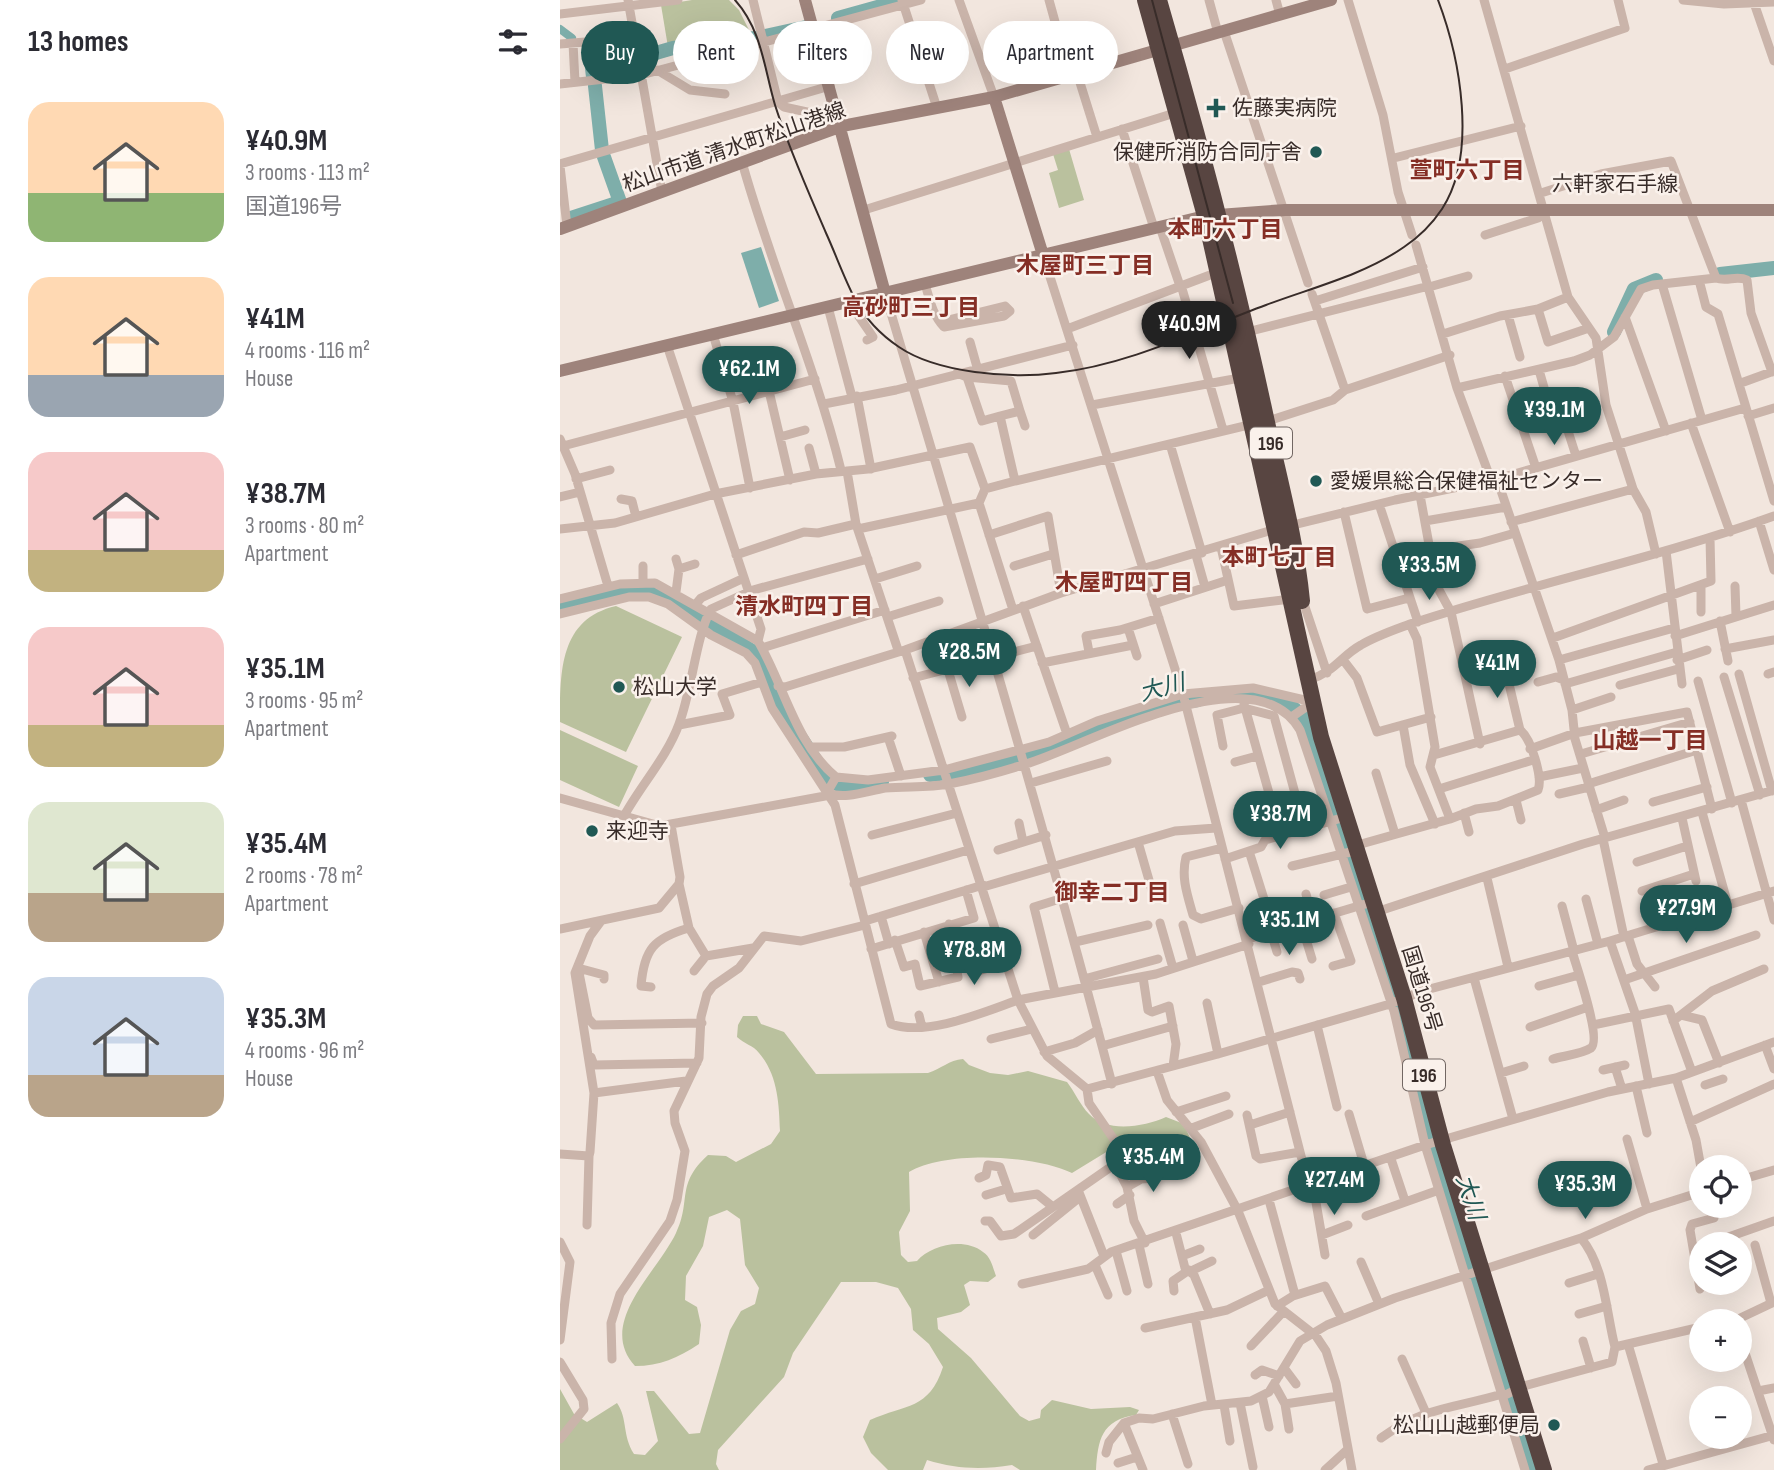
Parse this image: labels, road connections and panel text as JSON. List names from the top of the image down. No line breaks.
{"streets":{"highway":["196","国道196号"],"main road":["松山市道 清水町松山港線","六軒家石手線"]},"crossings":[["松山市道 清水町松山港線","国道196号"],["六軒家石手線","国道196号"]],"districts":["萱町六丁目","本町六丁目","木屋町三丁目","高砂町三丁目","本町七丁目","木屋町四丁目","清水町四丁目","山越一丁目","御幸二丁目"],"water":["大川"],"places":{"health":["佐藤実病院"],"other":["保健所消防合同庁舎","愛媛県総合保健福祉センター","松山大学","来迎寺","松山山越郵便局"]},"page":{"heading":"13 homes","chip":["Buy","Rent","Filters","New","Apartment"],"list":[{"name":"¥40.9M","note":"3 rooms · 113 m² · 国道196号"},{"name":"¥41M","note":"4 rooms · 116 m² · House"},{"name":"¥38.7M","note":"3 rooms · 80 m² · Apartment"},{"name":"¥35.1M","note":"3 rooms · 95 m² · Apartment"},{"name":"¥35.4M","note":"2 rooms · 78 m² · Apartment"},{"name":"¥35.3M","note":"4 rooms · 96 m² · House"}],"price":["¥40.9M","¥62.1M","¥39.1M","¥33.5M","¥28.5M","¥41M","¥38.7M","¥27.9M","¥35.1M","¥78.8M","¥35.4M","¥27.4M","¥35.3M"],"map_buttons":["+","−"]}}
